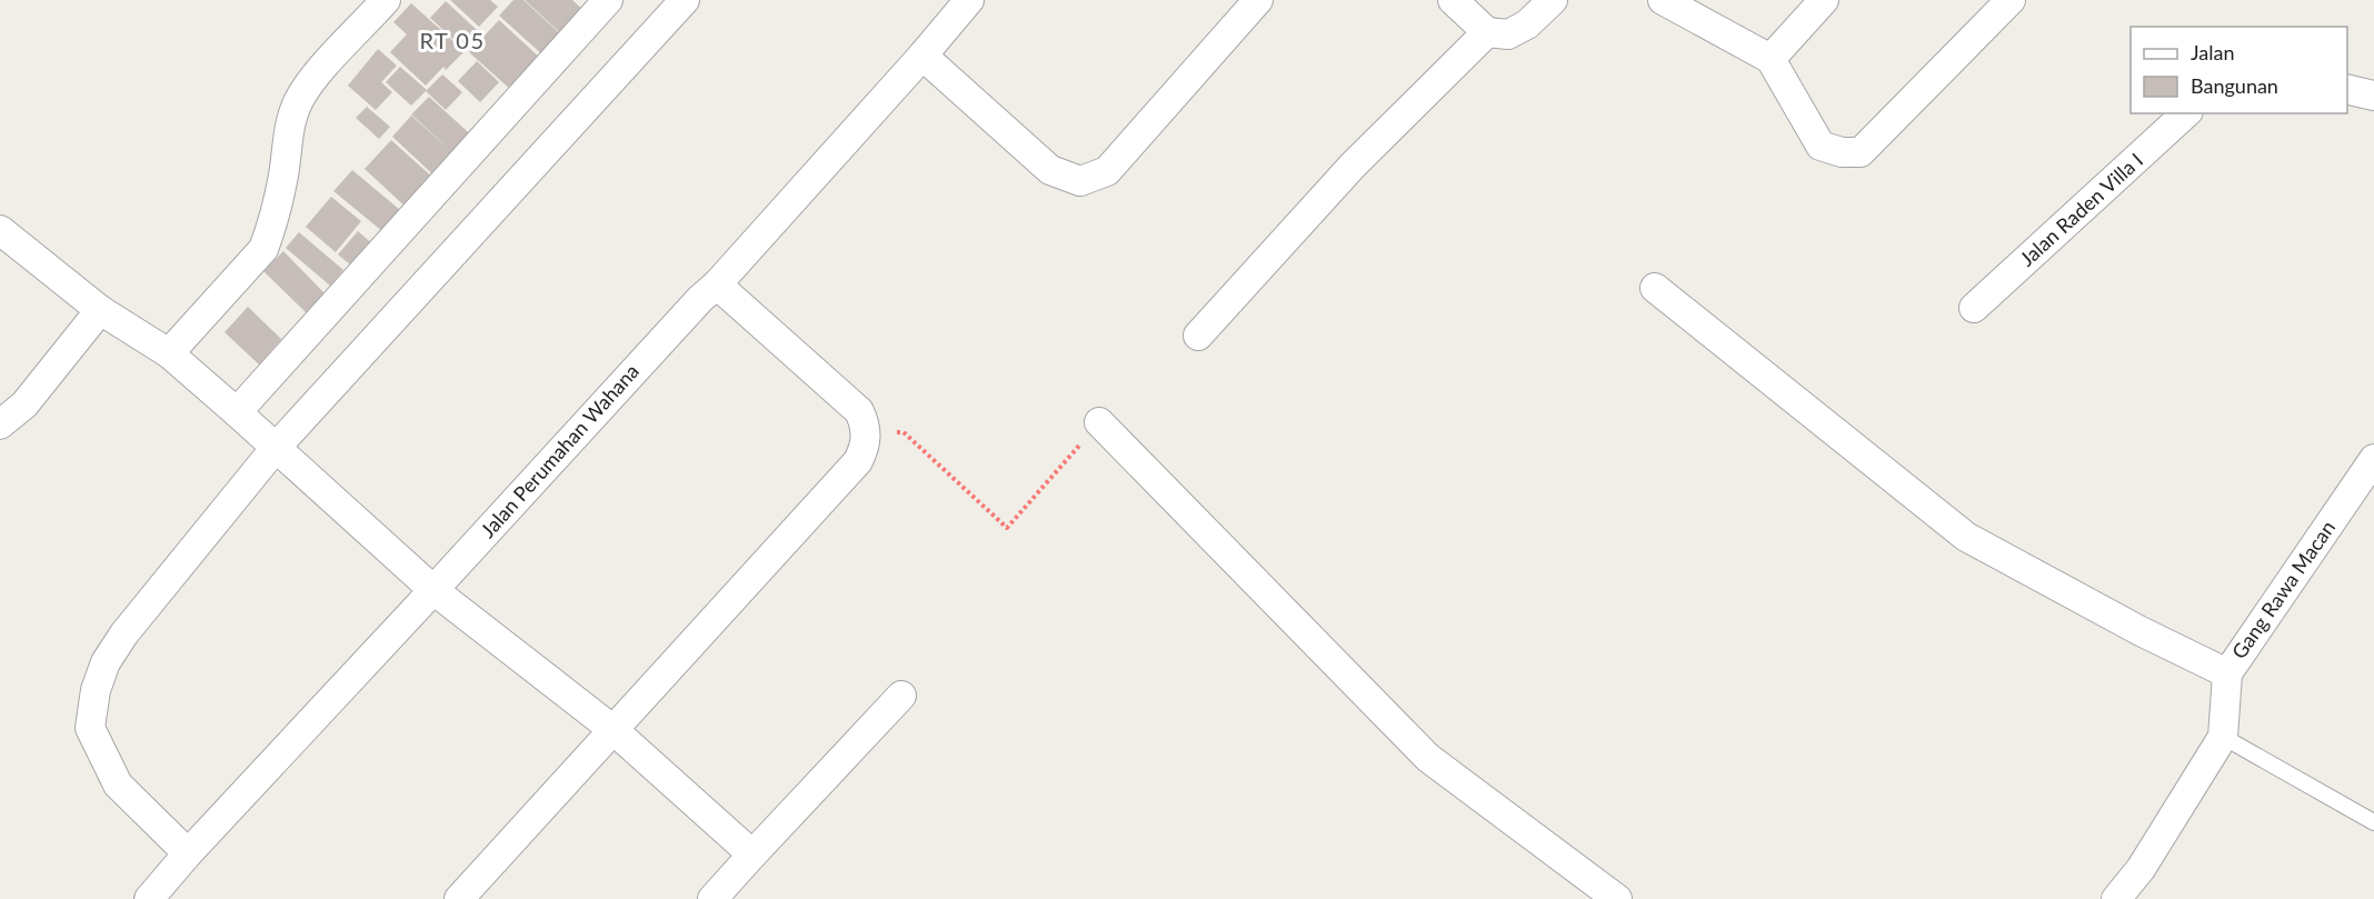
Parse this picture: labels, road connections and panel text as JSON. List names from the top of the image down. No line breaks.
{"streets":{"street":["Jalan Raden Villa I","Jalan Perumahan Wahana","Gang Rawa Macan"]},"districts":["RT 05"],"legend":["Jalan","Bangunan"]}
